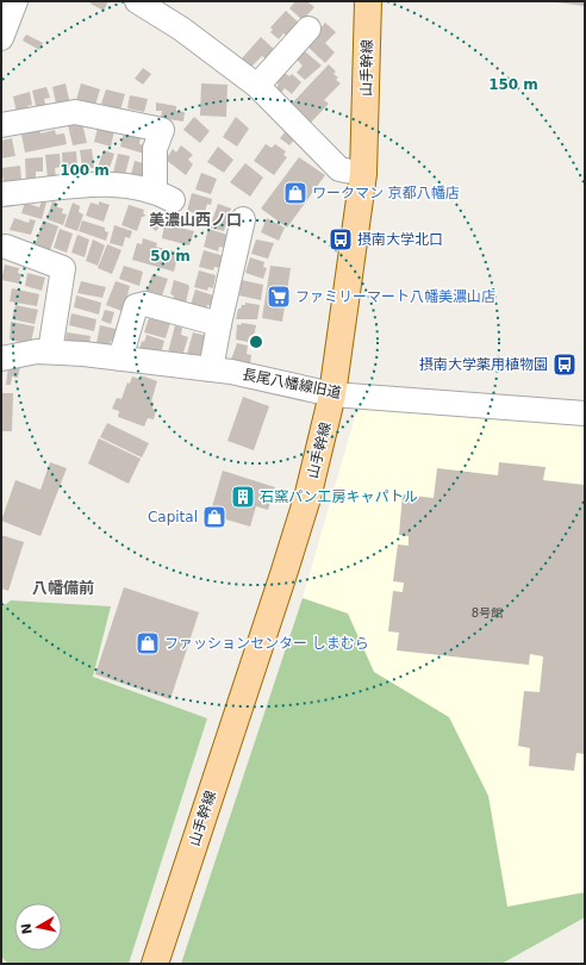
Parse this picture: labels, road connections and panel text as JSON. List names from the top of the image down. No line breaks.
{"streets":{"main road":["山手幹線"],"street":["長尾八幡線旧道"]},"crossings":[["山手幹線","長尾八幡線旧道"]],"districts":["美濃山西ノ口","八幡備前"],"places":{"shop":["ワークマン 京都八幡店","Capital","ファッションセンター しまむら"],"bus stop":["摂南大学北口","摂南大学薬用植物園"],"supermarket":["ファミリーマート八幡美濃山店"],"building":["石窯パン工房キャパトル"]},"house_numbers":["8号館"],"north":"left","rings":["150 m","100 m","50 m"]}
